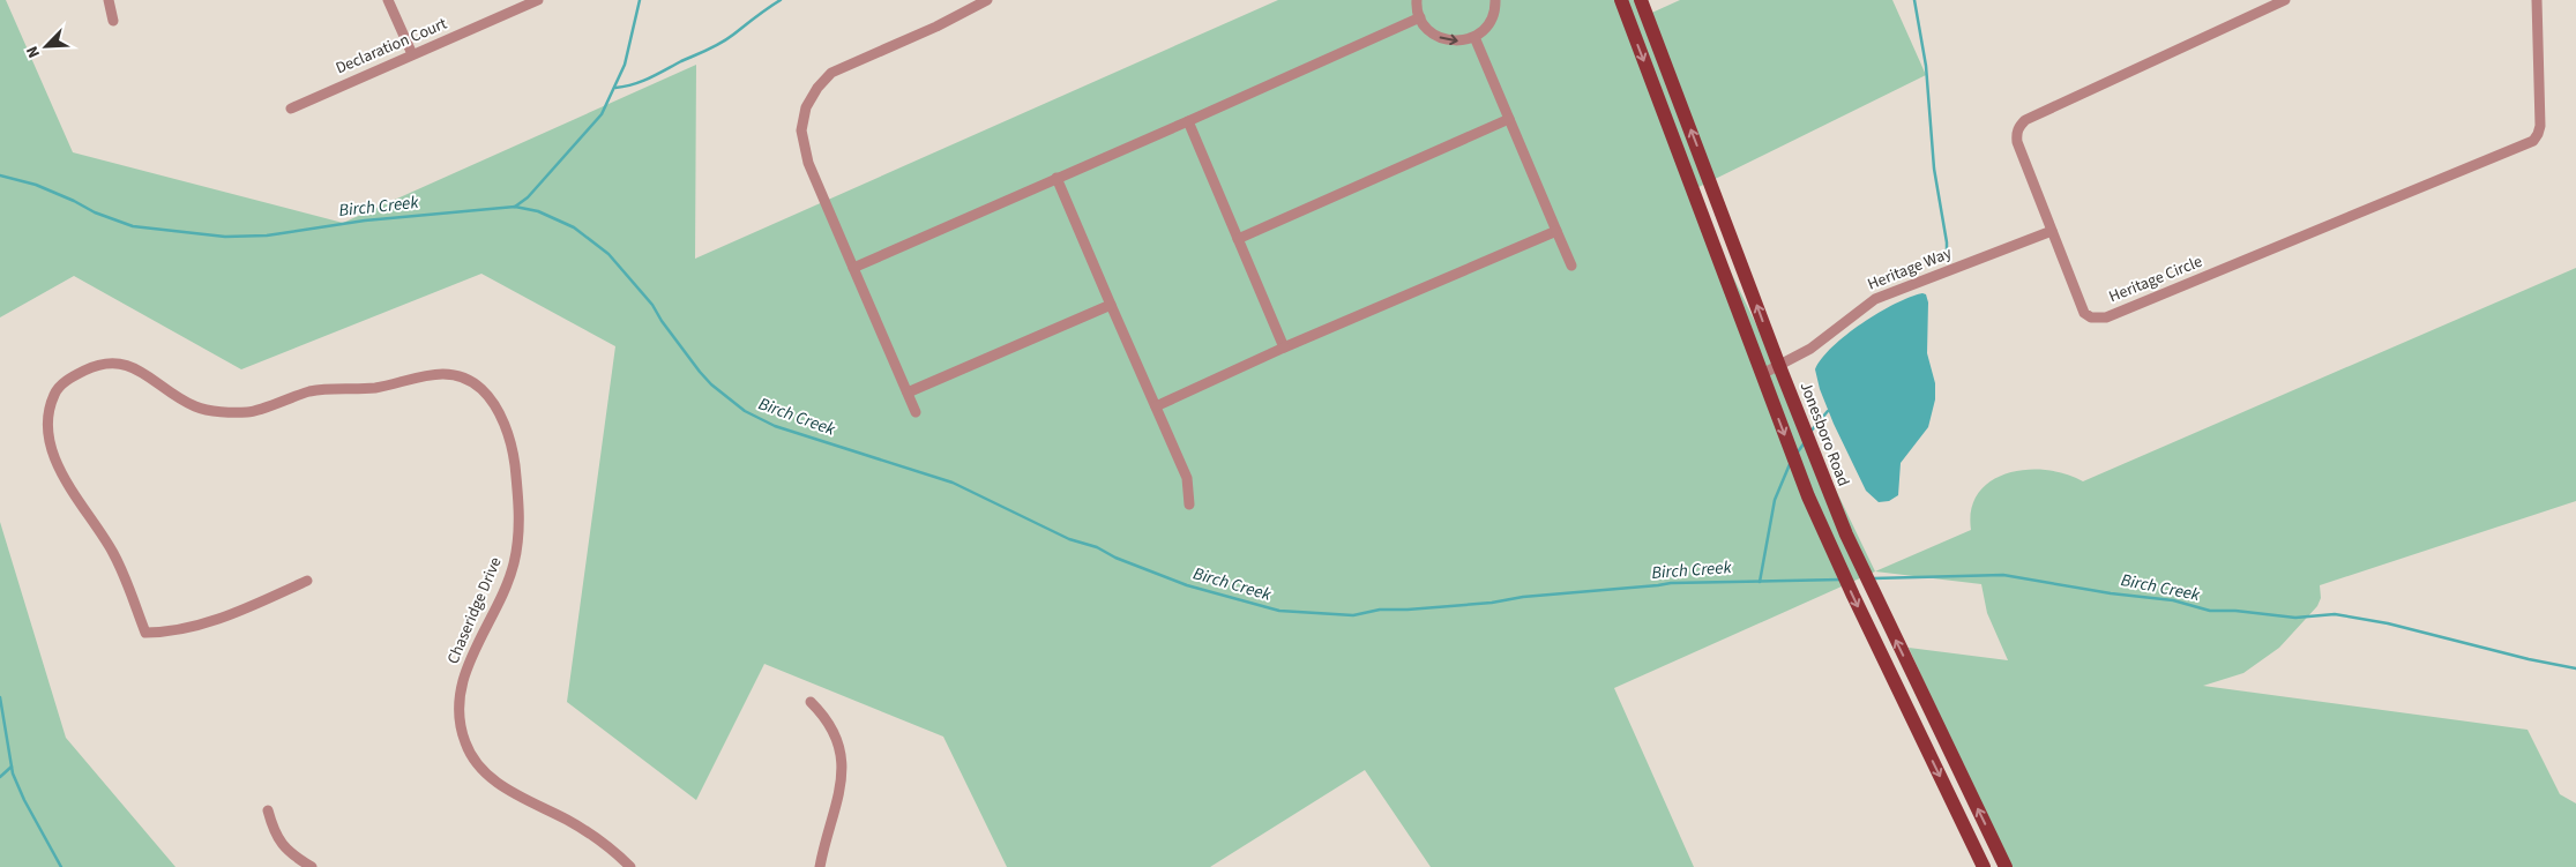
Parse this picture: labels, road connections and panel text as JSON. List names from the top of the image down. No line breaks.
{"streets":{"main road":["Jonesboro Road"],"street":["Declaration Court","Heritage Way","Heritage Circle","Chaseridge Drive"]},"crossings":[["Heritage Way","Heritage Circle"],["Heritage Way","Jonesboro Road"]],"water":["Birch Creek"],"north":"bottom left"}
